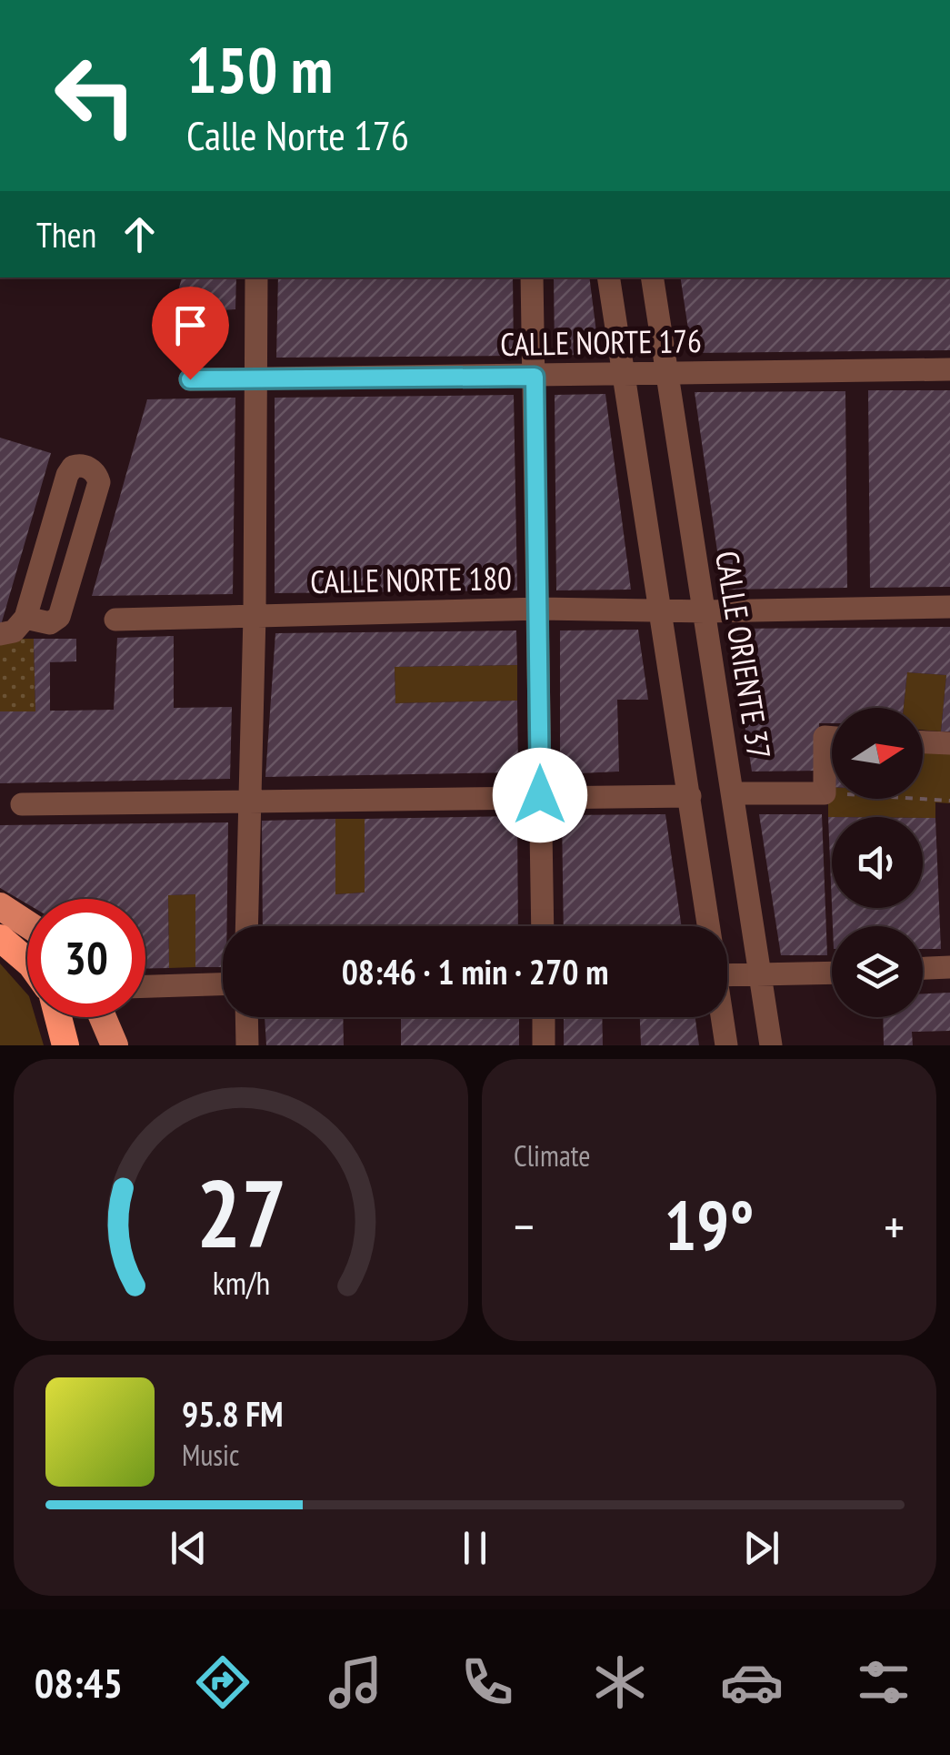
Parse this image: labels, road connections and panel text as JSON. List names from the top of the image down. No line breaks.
{"streets":{"street":["CALLE NORTE 176","CALLE NORTE 180","CALLE ORIENTE 37"]},"crossings":[["CALLE NORTE 176","CALLE ORIENTE 37"],["CALLE NORTE 180","CALLE ORIENTE 37"]],"north":"right","page":{"turn":["150 m","Calle Norte 176"],"then":"Then","limit":"30","trip":"08:46 · 1 min · 270 m","tile":"Climate","heat":["−","19°","+"],"song":["95.8 FM","Music"],"tabs":"08:45","gauge":["27","km/h"]}}
